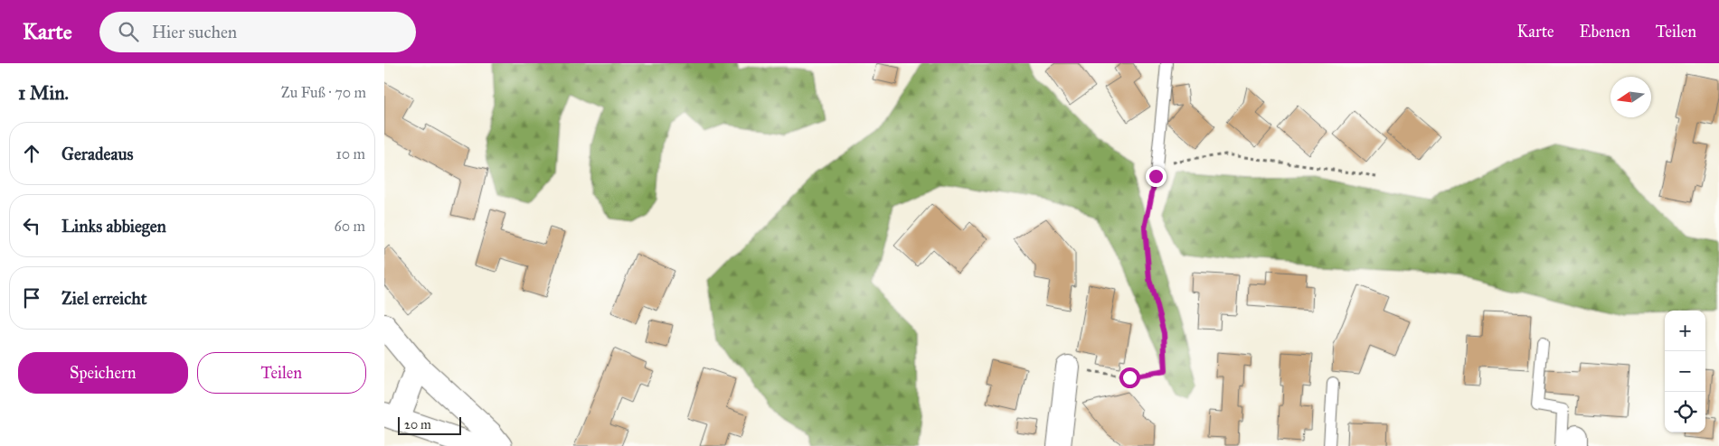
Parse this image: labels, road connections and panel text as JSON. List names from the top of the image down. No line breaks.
{"scale_bar":"20 m","north":"left","page":{"header":"Karte","search":"Hier suchen","nav":["Karte","Ebenen","Teilen"],"heading":["1 Min.","Zu Fuß · 70 m"],"list":[["Geradeaus","10 m"],["Links abbiegen","60 m"],"Ziel erreicht"],"map_buttons":["+","−"],"buttons":["Speichern","Teilen"],"scale":"20 m"}}
